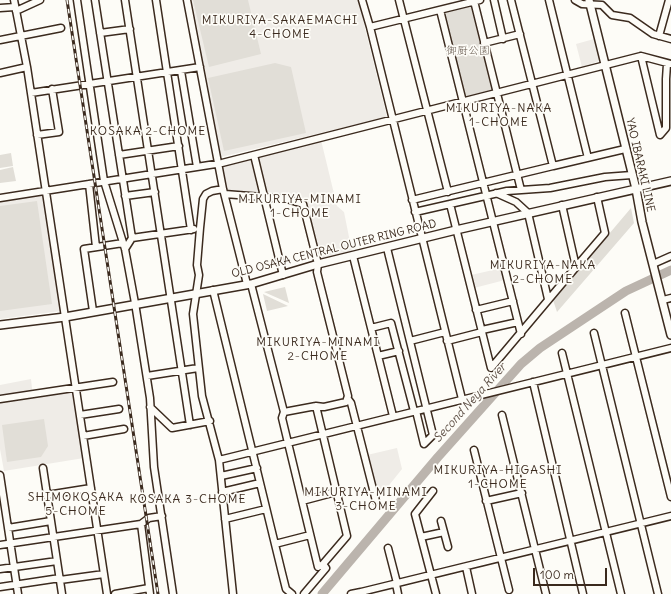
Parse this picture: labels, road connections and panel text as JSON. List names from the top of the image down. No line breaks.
{"streets":{"main road":["YAO IBARAKI LINE","OLD OSAKA CENTRAL OUTER RING ROAD"]},"crossings":[["YAO IBARAKI LINE","OLD OSAKA CENTRAL OUTER RING ROAD"]],"districts":["MIKURIYA-SAKAEMACHI 4-CHOME","MIKURIYA-NAKA 1-CHOME","KOSAKA 2-CHOME","MIKURIYA-MINAMI 1-CHOME","MIKURIYA-NAKA 2-CHOME","MIKURIYA-MINAMI 2-CHOME","MIKURIYA-HIGASHI 1-CHOME","MIKURIYA-MINAMI 3-CHOME","SHIMOKOSAKA 5-CHOME","KOSAKA 3-CHOME"],"water":["Second Neya River"],"parks":["御厨公園"],"scale_bar":"100 m"}
